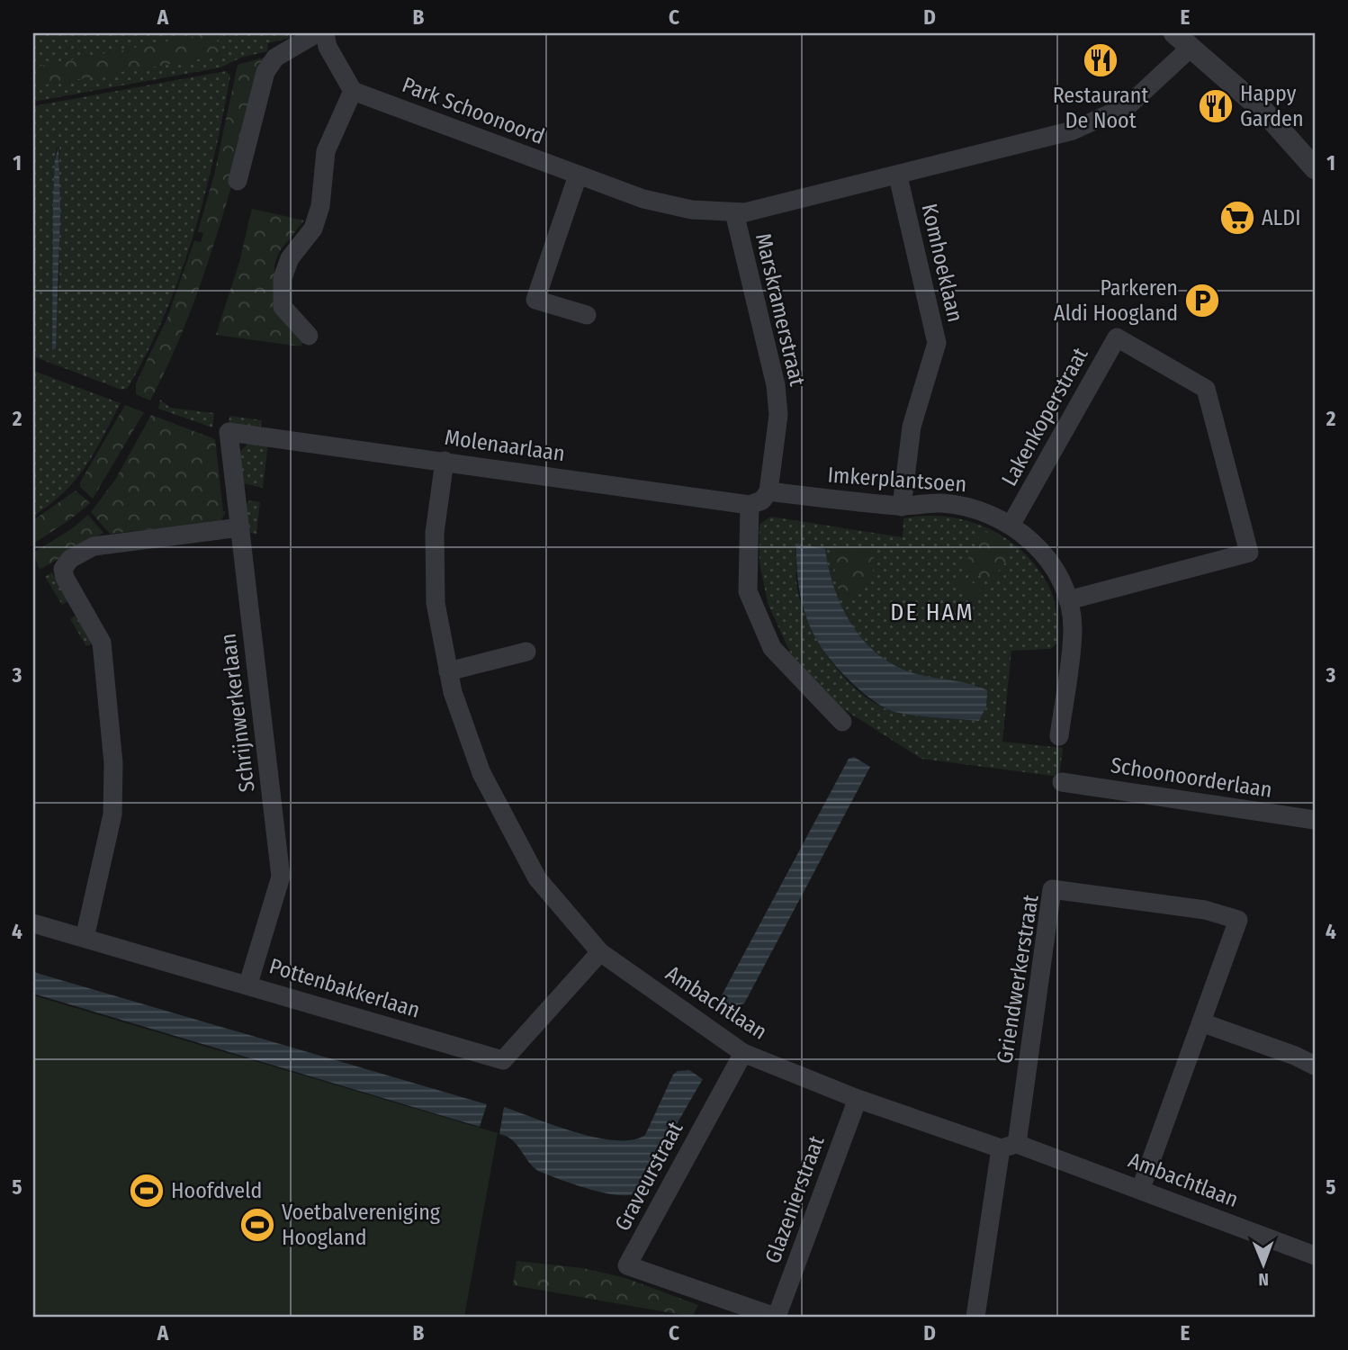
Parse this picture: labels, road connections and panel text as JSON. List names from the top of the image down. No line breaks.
{"streets":{"street":["Park Schoonoord","Komhoeklaan","Marskramerstraat","Lakenkoperstraat","Molenaarlaan","Imkerplantsoen","Schrijnwerkerlaan","Schoonoorderlaan","Griendwerkerstraat","Pottenbakkerlaan","Ambachtlaan","Graveurstraat","Glazenierstraat"]},"crossings":[["Park Schoonoord","Marskramerstraat"],["Komhoeklaan","Imkerplantsoen"],["Marskramerstraat","Imkerplantsoen"],["Lakenkoperstraat","Imkerplantsoen"],["Molenaarlaan","Schrijnwerkerlaan"],["Molenaarlaan","Ambachtlaan"],["Schrijnwerkerlaan","Pottenbakkerlaan"],["Griendwerkerstraat","Ambachtlaan"],["Pottenbakkerlaan","Ambachtlaan"],["Ambachtlaan","Graveurstraat"],["Ambachtlaan","Glazenierstraat"],["Graveurstraat","Glazenierstraat"]],"districts":["DE HAM"],"places":{"restaurant":["Restaurant De Noot","Happy Garden"],"supermarket":["ALDI"],"parking":["Parkeren Aldi Hoogland"],"sports":["Hoofdveld","Voetbalvereniging Hoogland"]},"north":"bottom","grid":{"columns":["A","B","C","D","E"],"rows":["1","2","3","4","5"]}}
